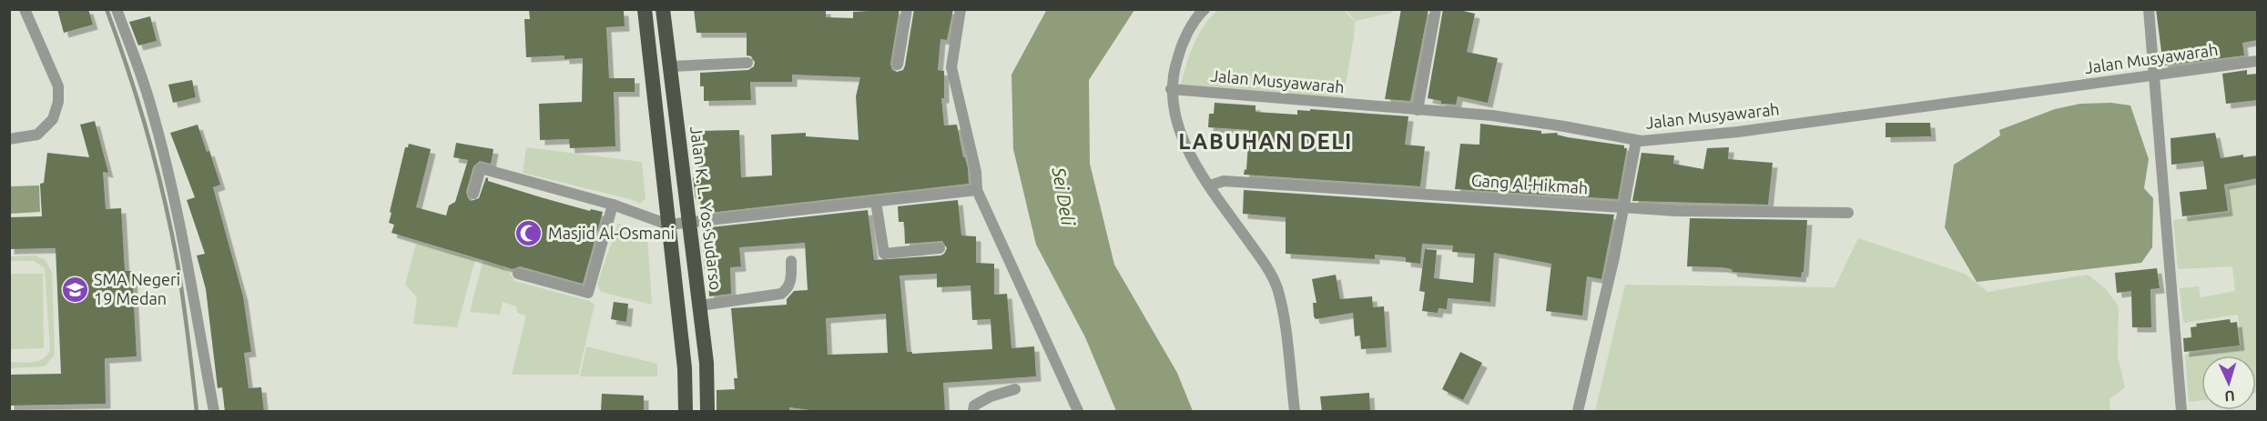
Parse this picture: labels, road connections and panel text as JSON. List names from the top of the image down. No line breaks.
{"streets":{"highway":["Jalan K. L. Yos Sudarso"],"street":["Jalan Musyawarah","Gang Al-Hikmah"]},"districts":["LABUHAN DELI"],"water":["Sei Deli"],"places":{"mosque":["Masjid Al-Osmani"],"school or university":["SMA Negeri 19 Medan"]},"north":"bottom"}
